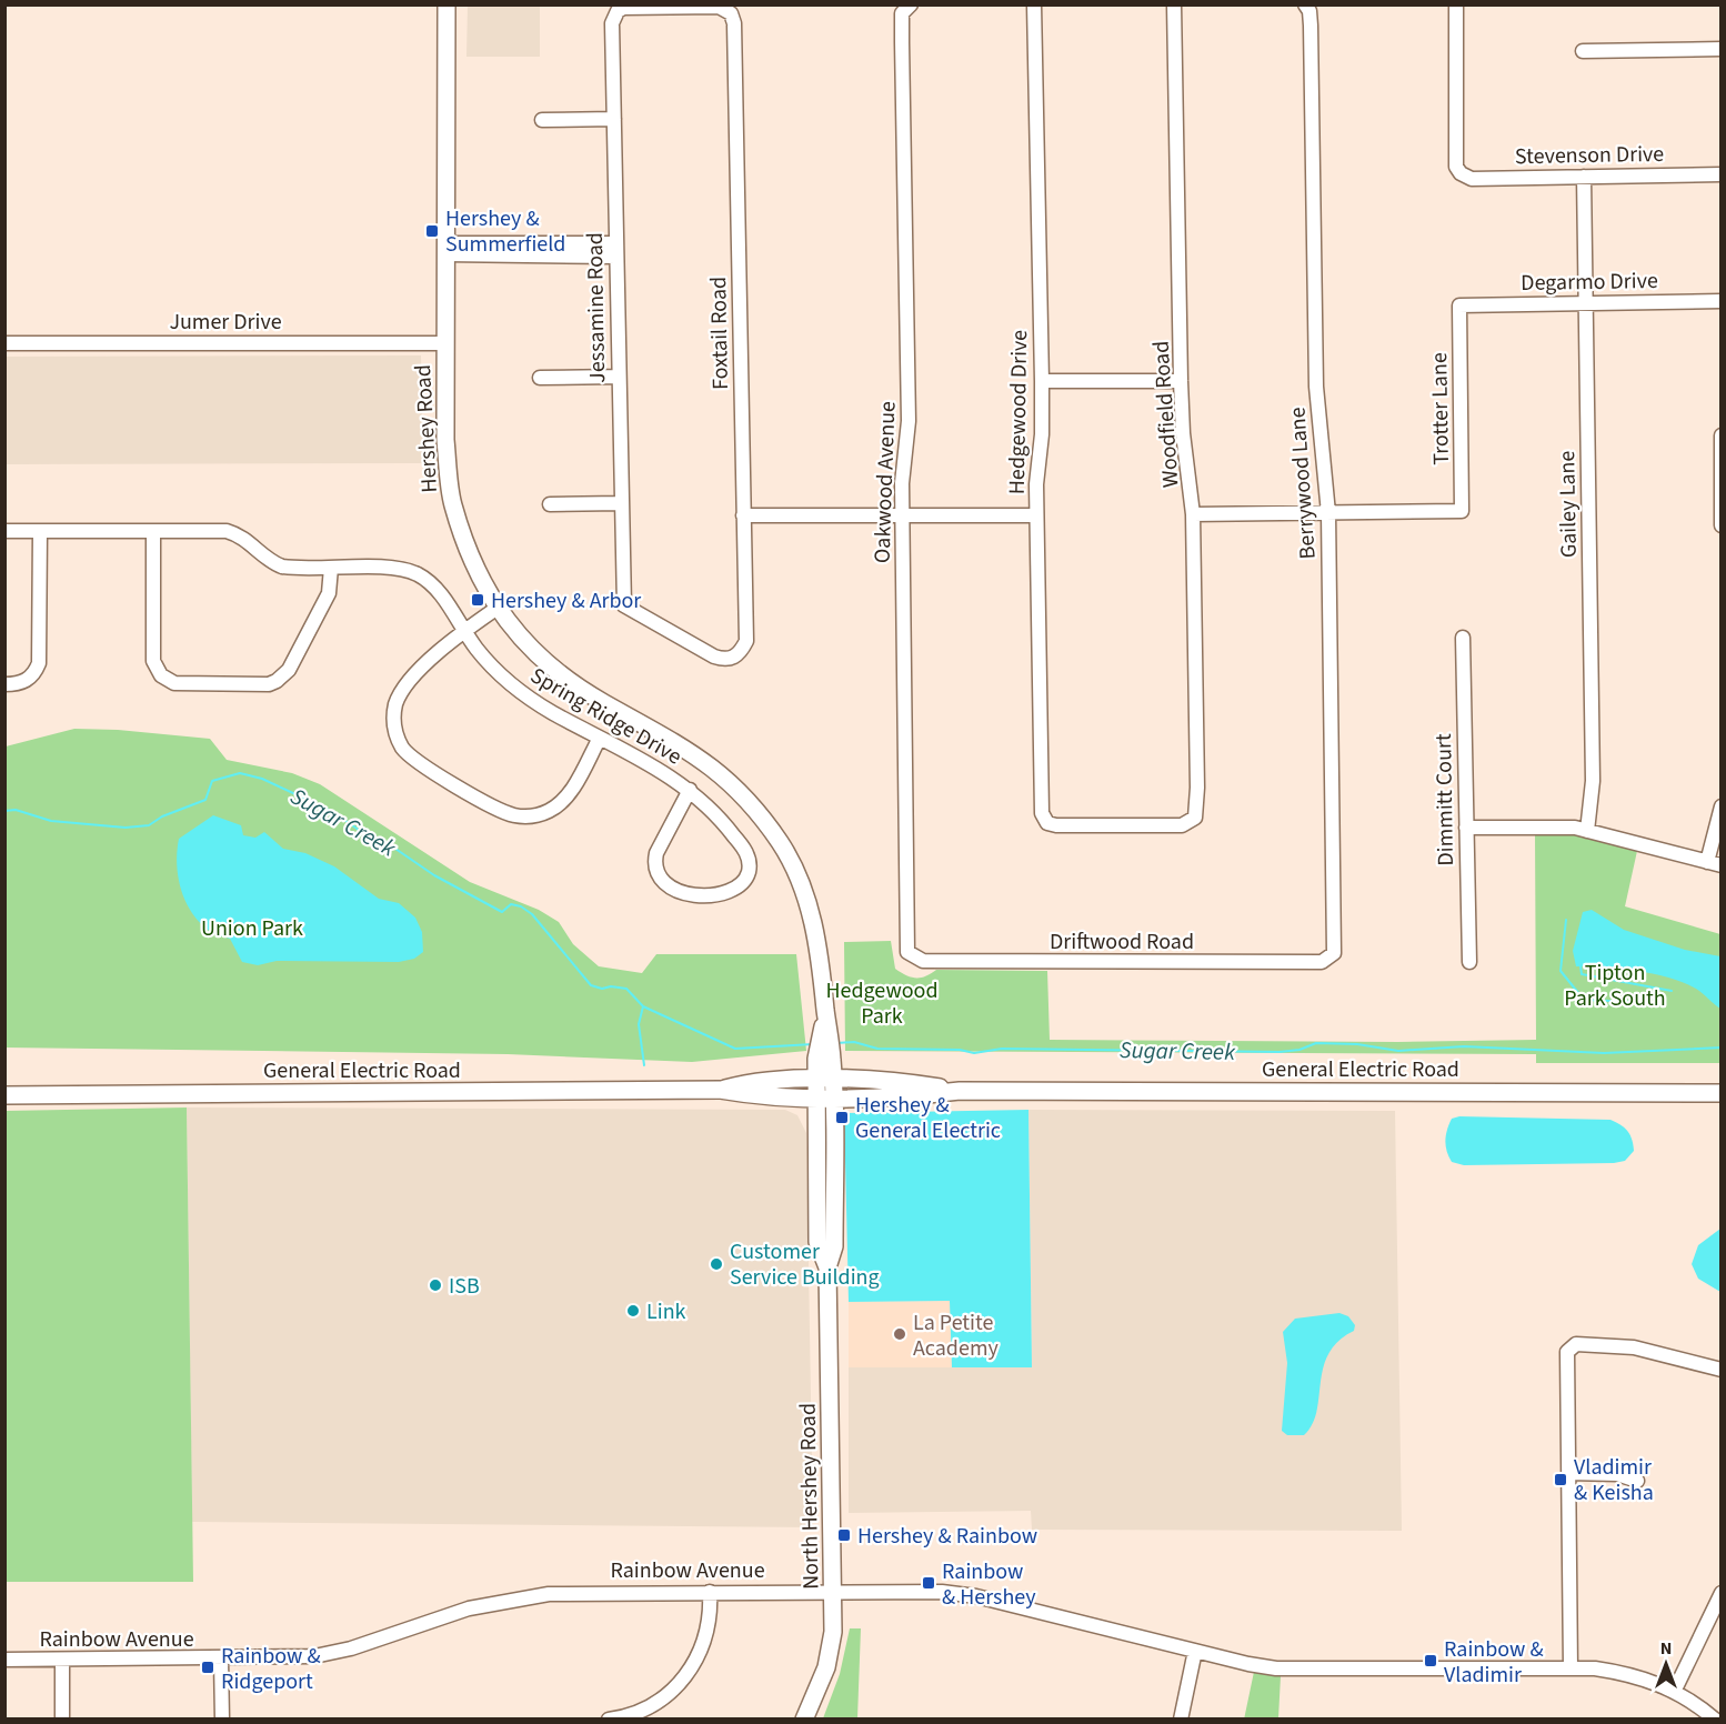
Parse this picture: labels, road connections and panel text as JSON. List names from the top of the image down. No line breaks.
{"streets":{"main road":["Hershey Road","General Electric Road","North Hershey Road"],"street":["Stevenson Drive","Degarmo Drive","Jessamine Road","Jumer Drive","Foxtail Road","Trotter Lane","Hedgewood Drive","Woodfield Road","Oakwood Avenue","Berrywood Lane","Gailey Lane","Spring Ridge Drive","Dimmitt Court","Driftwood Road","Rainbow Avenue"]},"crossings":[["Stevenson Drive","Gailey Lane"],["Degarmo Drive","Trotter Lane"],["Degarmo Drive","Gailey Lane"],["Jessamine Road","Foxtail Road"],["Jumer Drive","Hershey Road"],["Trotter Lane","Berrywood Lane"],["Hedgewood Drive","Woodfield Road"],["Hershey Road","General Electric Road"],["Hershey Road","North Hershey Road"],["Oakwood Avenue","Driftwood Road"],["Berrywood Lane","Driftwood Road"],["General Electric Road","North Hershey Road"],["North Hershey Road","Rainbow Avenue"]],"water":["Sugar Creek"],"parks":["Union Park","Tipton Park South","Hedgewood Park"],"places":{"transit":["Hershey & Summerfield","Hershey & Arbor","Hershey & General Electric","Vladimir & Keisha","Hershey & Rainbow","Rainbow & Hershey","Rainbow & Vladimir","Rainbow & Ridgeport"],"other":["Customer Service Building","ISB","Link","La Petite Academy"]},"north":"top"}
